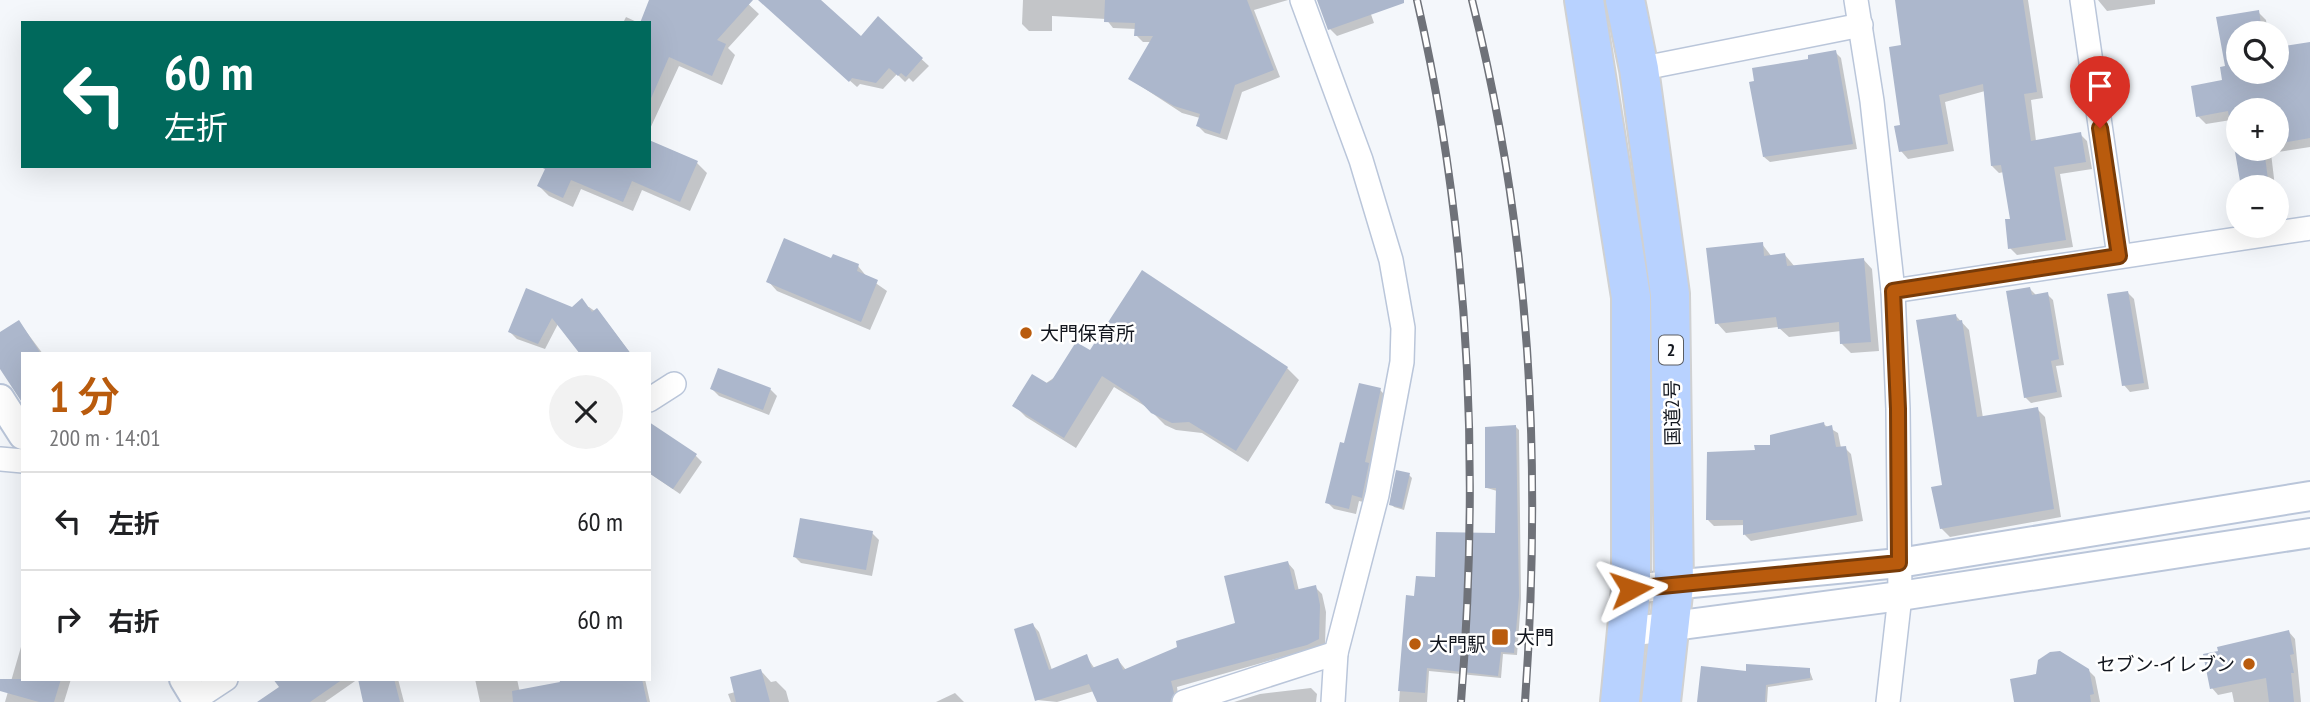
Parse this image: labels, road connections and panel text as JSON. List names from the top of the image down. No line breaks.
{"streets":{"highway":["2","国道2号"]},"places":{"other":["大門保育所","大門駅","セブン-イレブン"],"transit":["大門"]},"page":{"map_buttons":["+","−"],"turn":["60 m","左折"],"heading":["1 分","200 m · 14:01"],"list":[{"name":"左折","value":"60 m"},{"name":"右折","value":"60 m"}]}}
